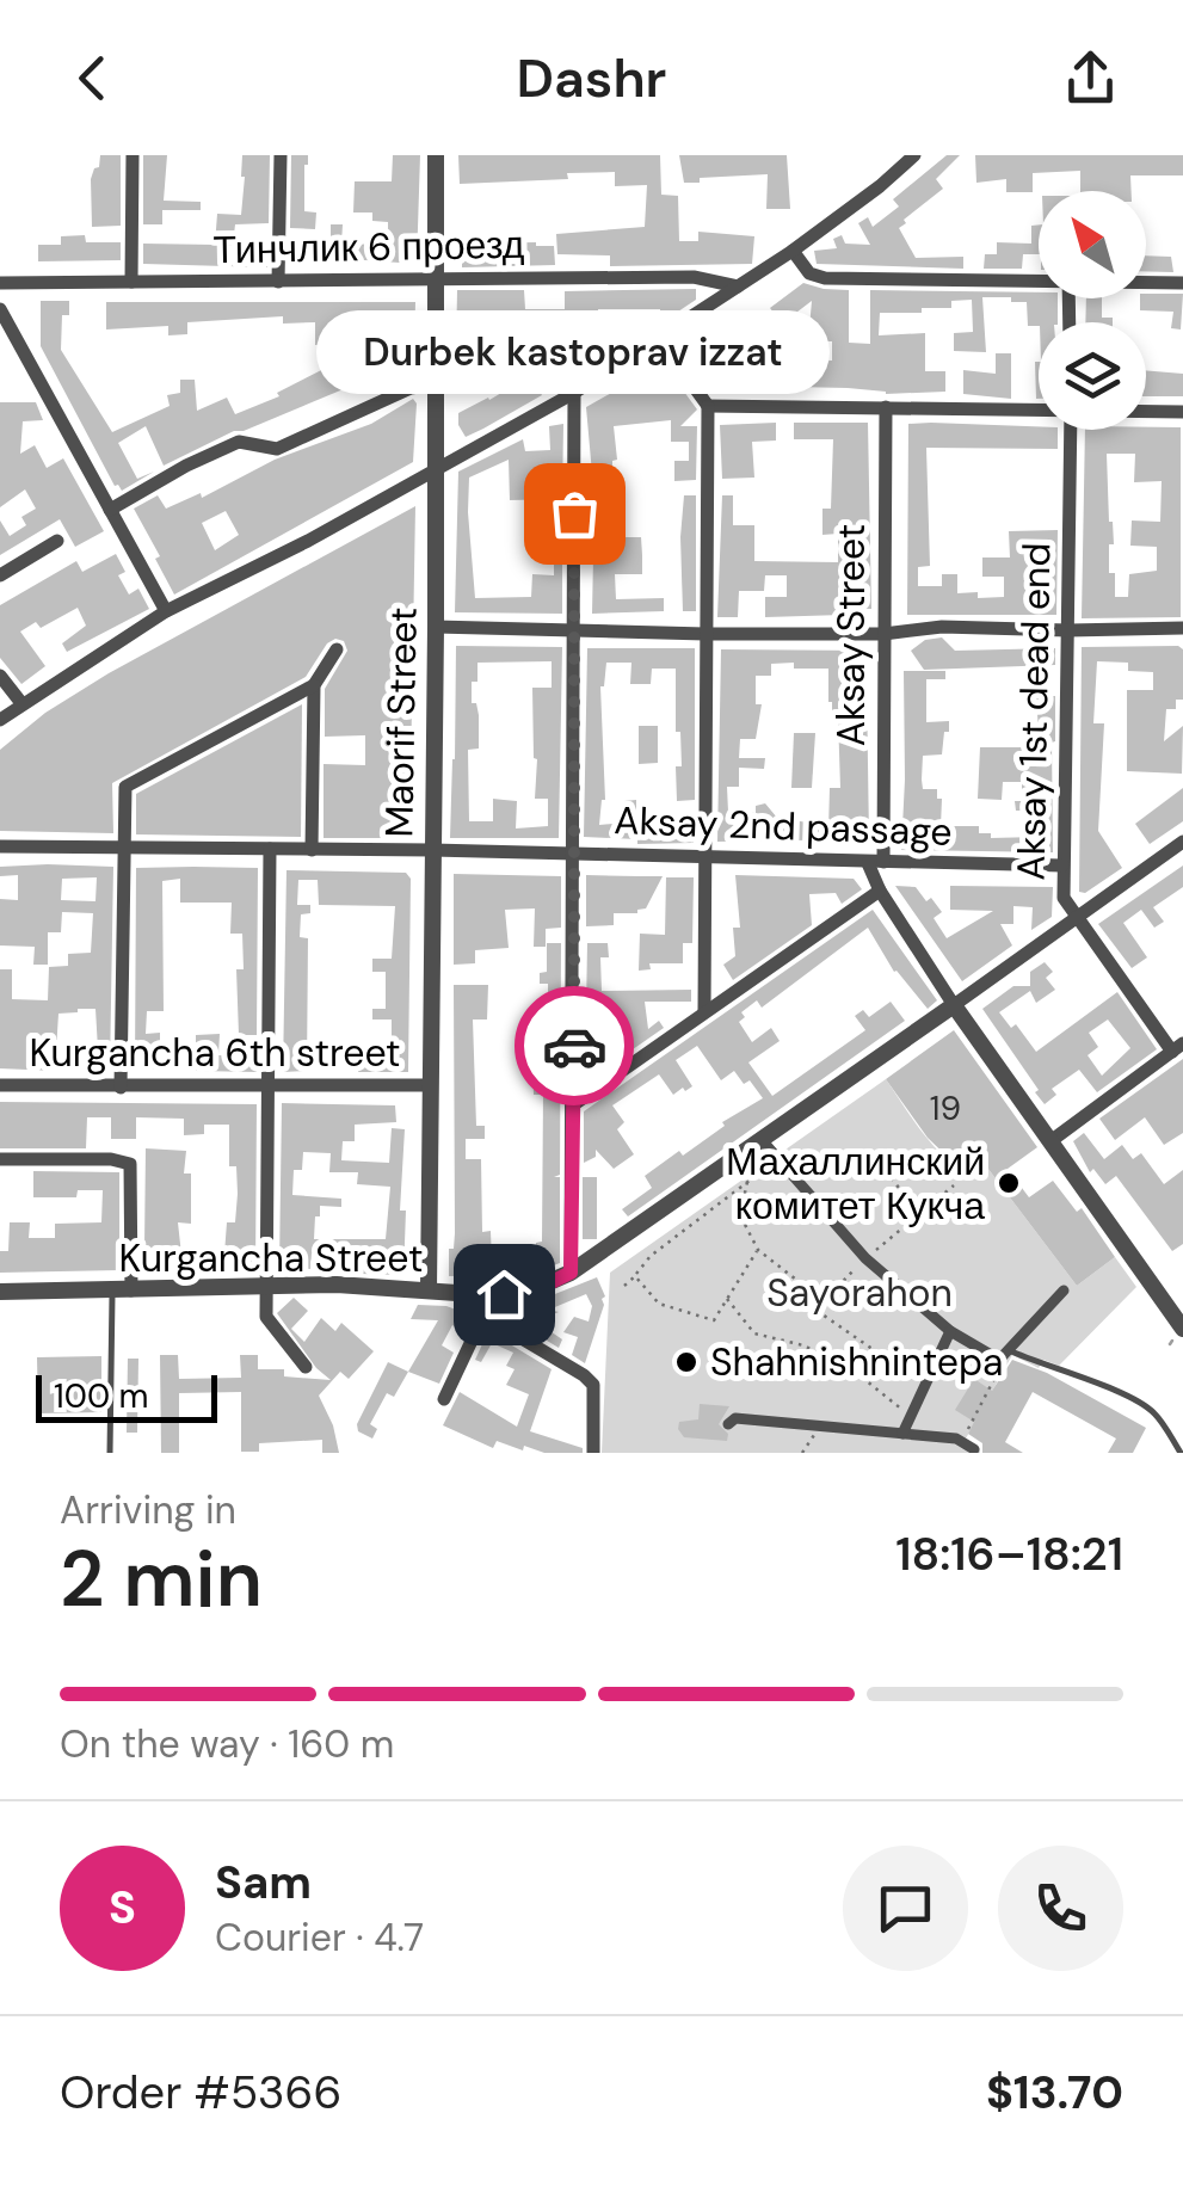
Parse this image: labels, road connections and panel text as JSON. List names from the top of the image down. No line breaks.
{"streets":{"street":["Тинчлик 6 проезд","Aksay Street","Aksay 1st dead end","Maorif Street","Aksay 2nd passage","Kurgancha 6th street","Kurgancha Street"]},"crossings":[["Тинчлик 6 проезд","Maorif Street"],["Aksay Street","Aksay 2nd passage"],["Aksay Street","Kurgancha Street"],["Aksay 1st dead end","Aksay 2nd passage"],["Aksay 1st dead end","Kurgancha Street"],["Maorif Street","Aksay 2nd passage"],["Maorif Street","Kurgancha 6th street"],["Maorif Street","Kurgancha Street"]],"parks":["Sayorahon"],"places":["Durbek kastoprav izzat","Махаллинский комитет Кукча","Shahnishnintepa"],"house_numbers":["19"],"scale_bar":"100 m","north":"top left","page":{"header":"Dashr","bubble":"Durbek kastoprav izzat","scale":"100 m","heading":["2 min","Arriving in","18:16–18:21"],"panel":["Sam","Courier · 4.7","Order #5366","$13.70"],"bar":"On the way · 160 m","round":"S"}}
